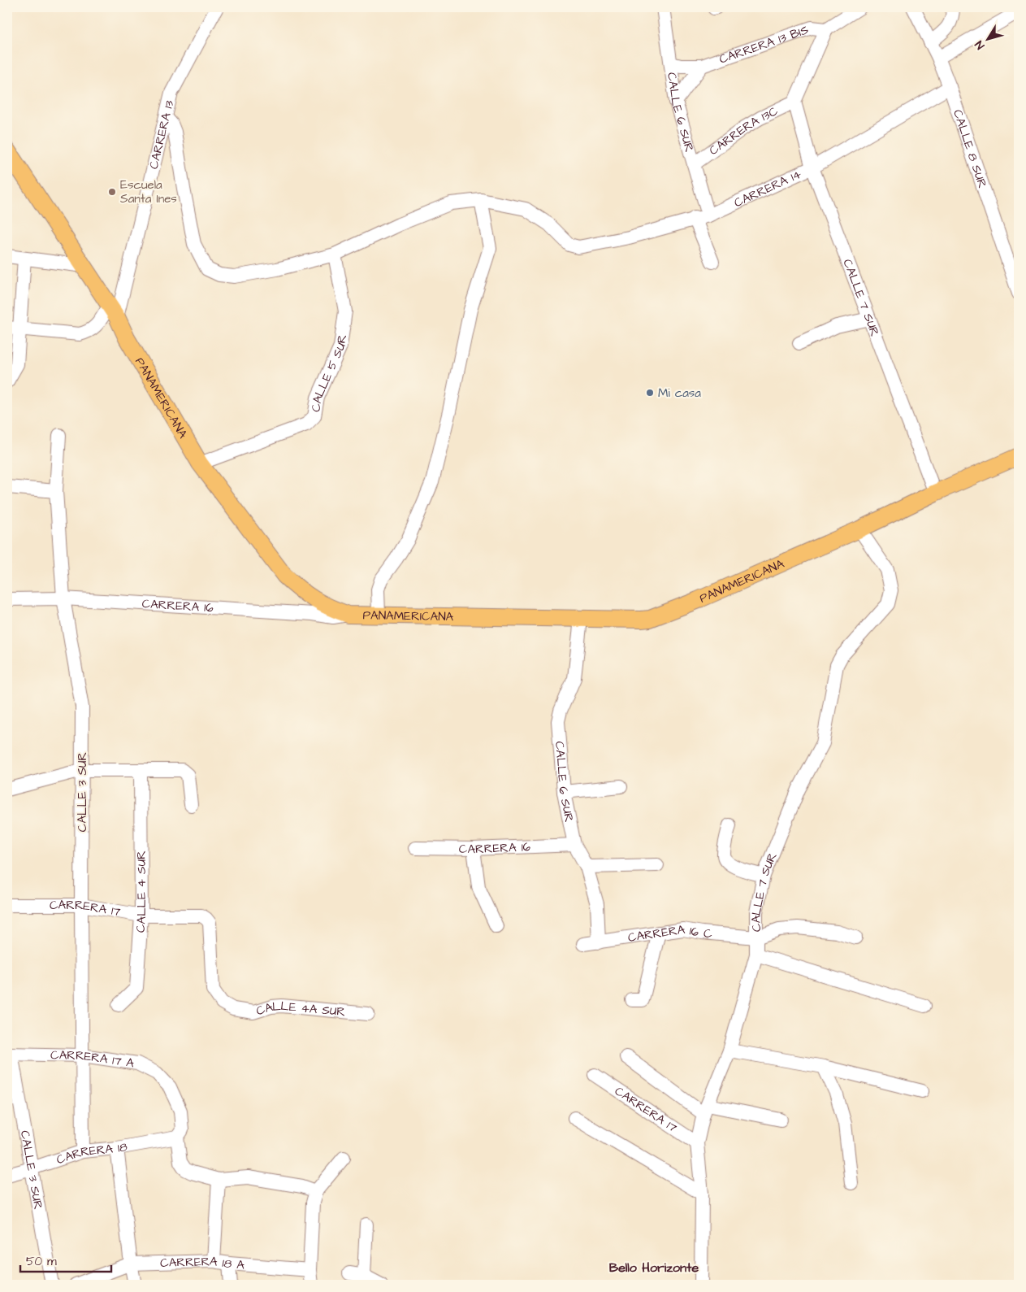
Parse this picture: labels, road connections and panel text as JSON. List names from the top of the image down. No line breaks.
{"streets":{"main road":["PANAMERICANA"],"street":["CARRERA 13 BIS","CALLE 6 SUR","CARRERA 13C","CARRERA 13","CALLE 8 SUR","CARRERA 14","CALLE 7 SUR","CALLE 5 SUR","CARRERA 16","CALLE 3 SUR","CALLE 4 SUR","CARRERA 17","CARRERA 16 C","CALLE 4A SUR","CARRERA 17 A","CARRERA 18","CARRERA 18 A"]},"crossings":[["CARRERA 13 BIS","CALLE 6 SUR"],["CALLE 6 SUR","CARRERA 13C"],["CALLE 6 SUR","CARRERA 14"],["CALLE 6 SUR","PANAMERICANA"],["CALLE 6 SUR","CARRERA 16"],["CALLE 6 SUR","CARRERA 16 C"],["CARRERA 13C","CALLE 7 SUR"],["CARRERA 13","PANAMERICANA"],["CALLE 8 SUR","CARRERA 14"],["CARRERA 14","CALLE 7 SUR"],["CALLE 7 SUR","PANAMERICANA"],["CALLE 7 SUR","CARRERA 17"],["CALLE 7 SUR","CARRERA 16 C"],["CALLE 5 SUR","PANAMERICANA"],["PANAMERICANA","CARRERA 16"],["CARRERA 16","CALLE 3 SUR"],["CALLE 3 SUR","CARRERA 17"],["CALLE 3 SUR","CARRERA 17 A"],["CALLE 3 SUR","CARRERA 18"],["CALLE 4 SUR","CARRERA 17"],["CARRERA 17","CALLE 4A SUR"],["CARRERA 17 A","CARRERA 18"]],"districts":["Bello Horizonte"],"places":["Escuela Santa Ines","Mi casa"],"scale_bar":"50 m","north":"bottom left"}
